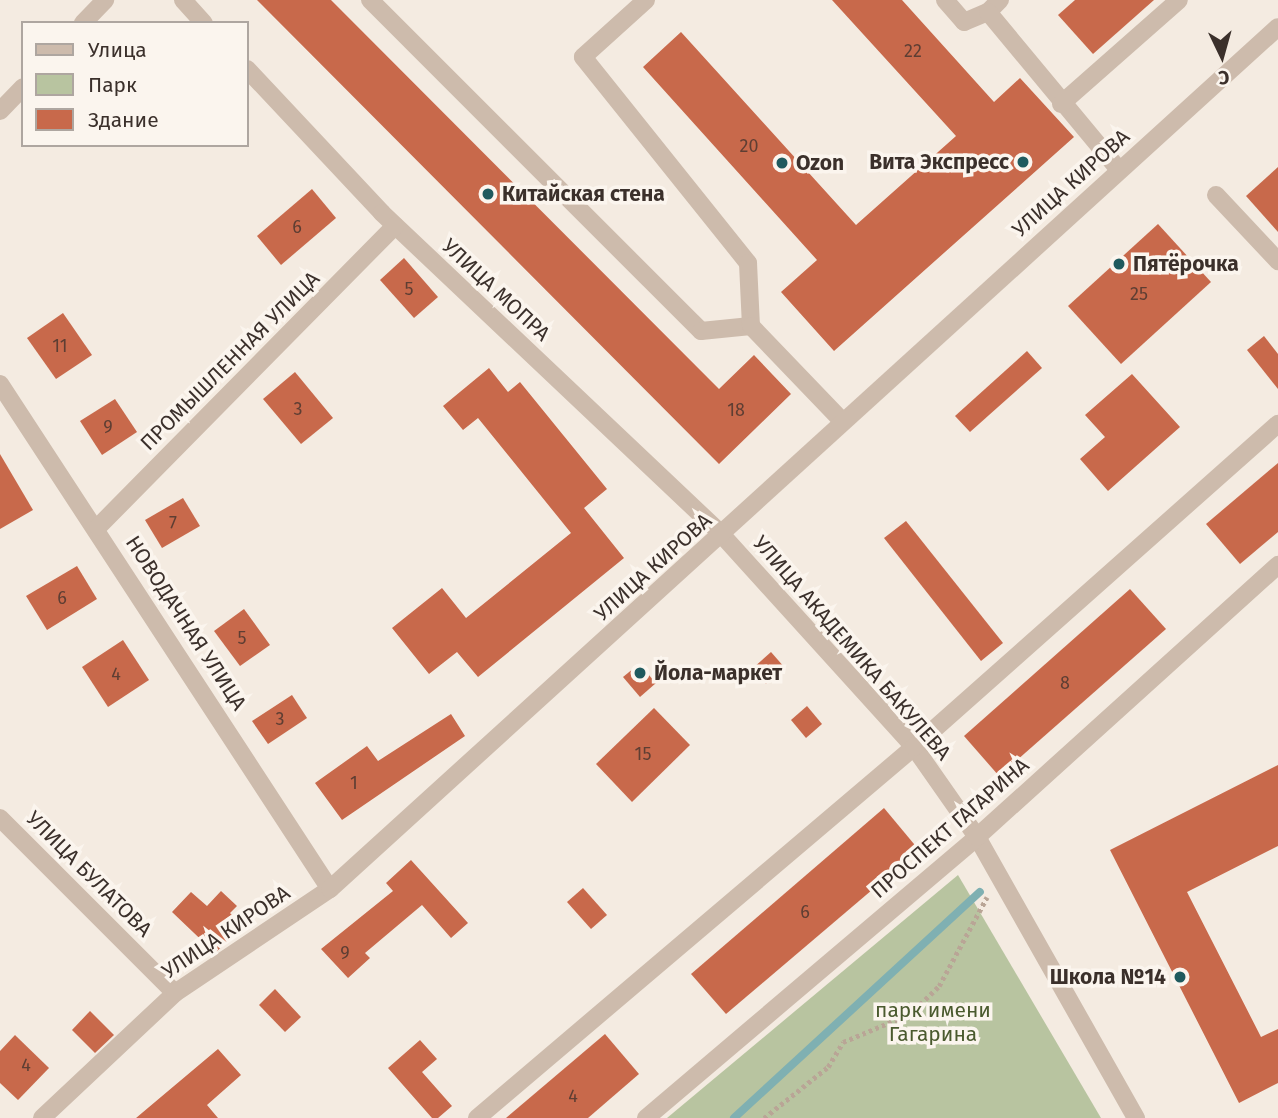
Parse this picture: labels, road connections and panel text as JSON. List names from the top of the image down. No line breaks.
{"streets":{"street":["УЛИЦА КИРОВА","УЛИЦА МОПРА","ПРОМЫШЛЕННАЯ УЛИЦА","НОВОДАЧНАЯ УЛИЦА","УЛИЦА АКАДЕМИКА БАКУЛЕВА","ПРОСПЕКТ ГАГАРИНА","УЛИЦА БУЛАТОВА"]},"crossings":[["УЛИЦА КИРОВА","УЛИЦА МОПРА"],["УЛИЦА КИРОВА","НОВОДАЧНАЯ УЛИЦА"],["УЛИЦА КИРОВА","УЛИЦА АКАДЕМИКА БАКУЛЕВА"],["УЛИЦА КИРОВА","УЛИЦА БУЛАТОВА"],["УЛИЦА МОПРА","ПРОМЫШЛЕННАЯ УЛИЦА"],["УЛИЦА МОПРА","УЛИЦА АКАДЕМИКА БАКУЛЕВА"],["ПРОМЫШЛЕННАЯ УЛИЦА","НОВОДАЧНАЯ УЛИЦА"],["УЛИЦА АКАДЕМИКА БАКУЛЕВА","ПРОСПЕКТ ГАГАРИНА"]],"parks":["парк имени Гагарина"],"places":["Вита Экспресс","Ozon","Китайская стена","Пятёрочка","Йола-маркет","Школа №14"],"house_numbers":["22","20","6","5","25","11","3","18","9","7","6","5","4","8","3","15","1","6","9","4","4"],"legend":["Улица","Парк","Здание"],"north":"bottom"}
